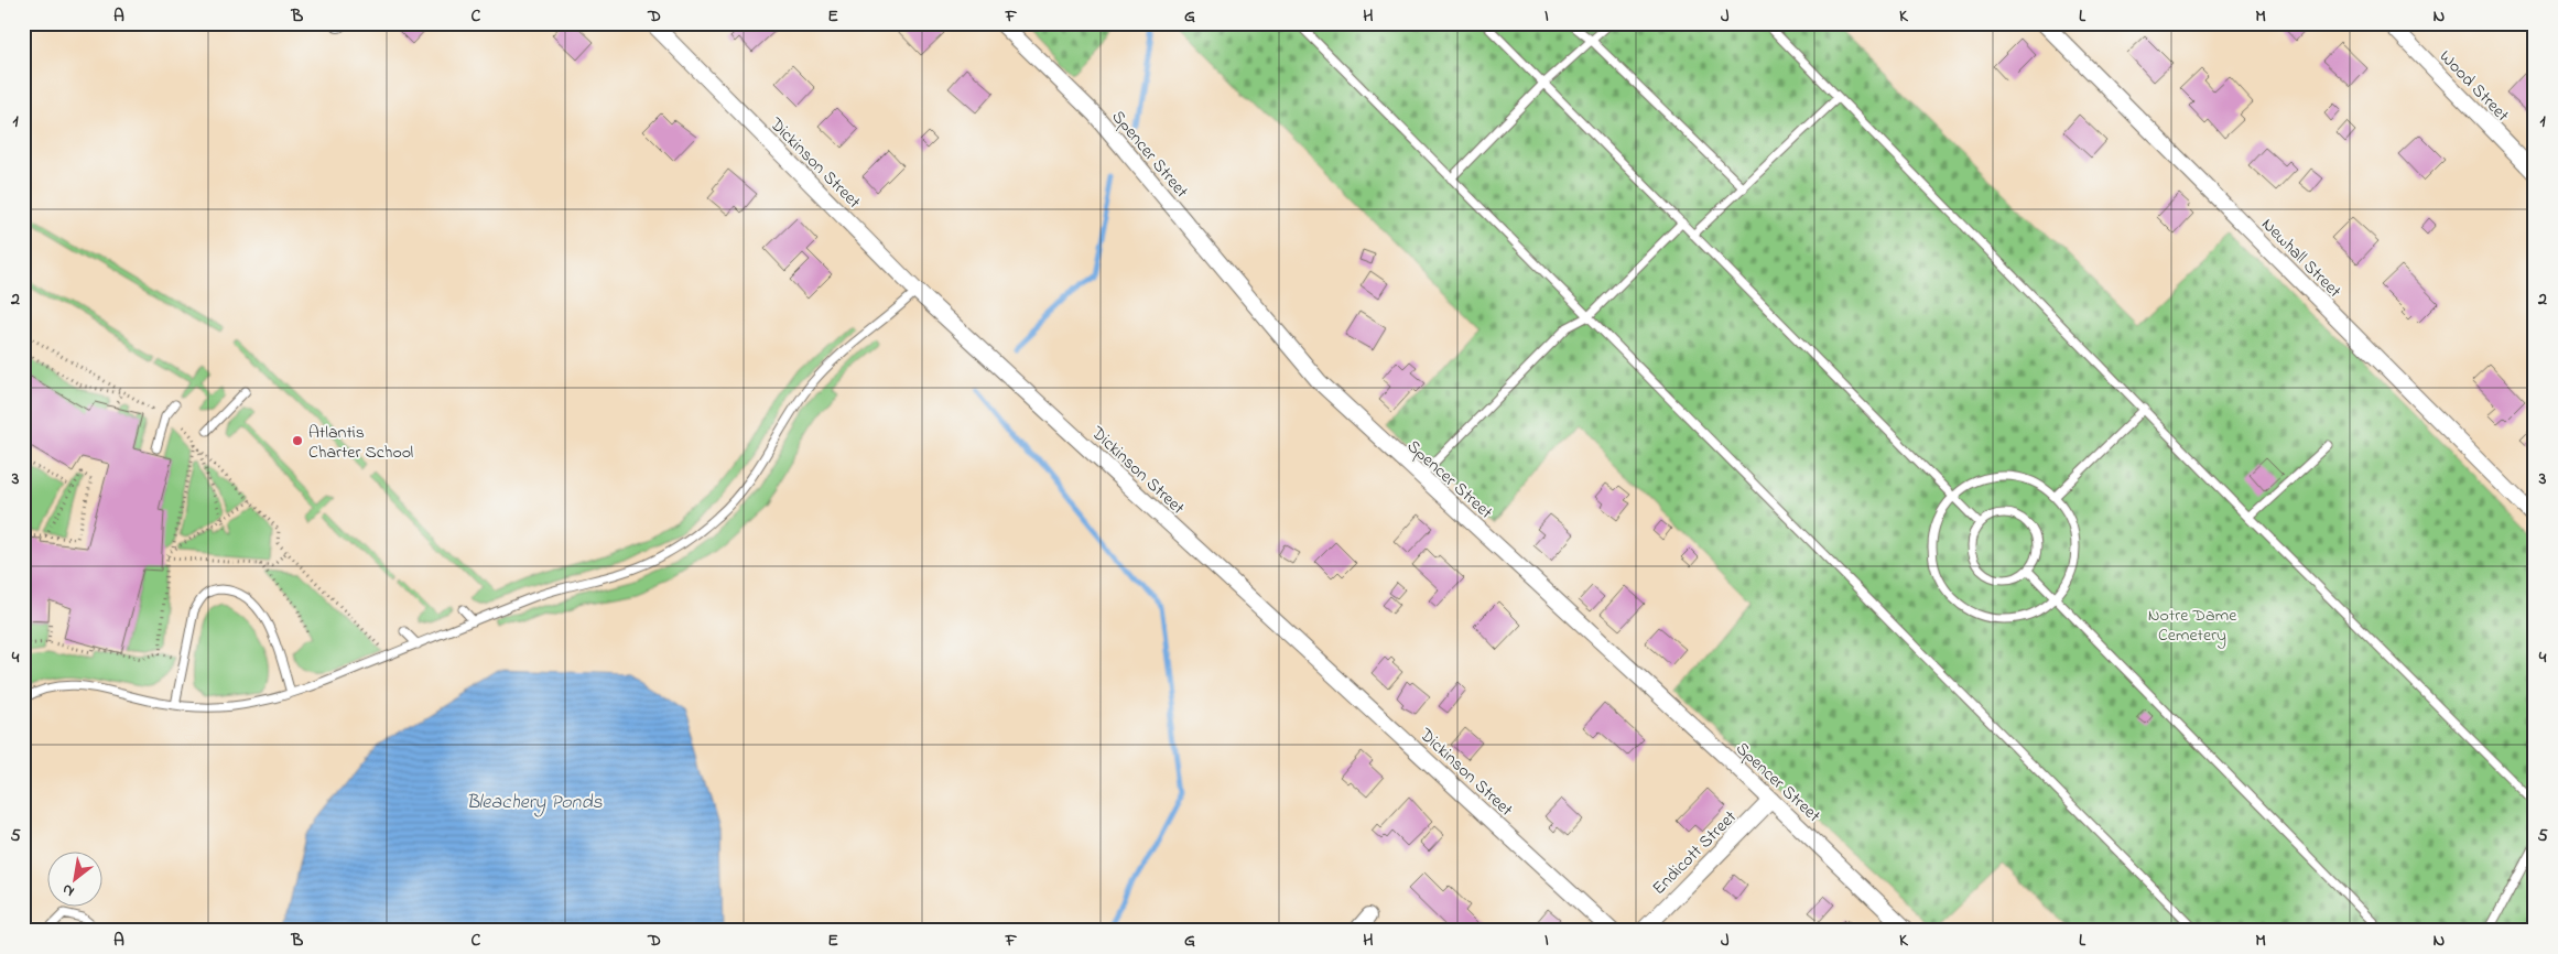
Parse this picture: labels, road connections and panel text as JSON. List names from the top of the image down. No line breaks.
{"streets":{"street":["Wood Street","Spencer Street","Dickinson Street","Newhall Street","Endicott Street"]},"crossings":[["Spencer Street","Endicott Street"]],"water":["Bleachery Ponds"],"parks":["Notre Dame Cemetery"],"places":["Atlantis Charter School"],"north":"bottom left","grid":{"columns":["A","B","C","D","E","F","G","H","I","J","K","L","M","N"],"rows":["1","2","3","4","5"]}}
